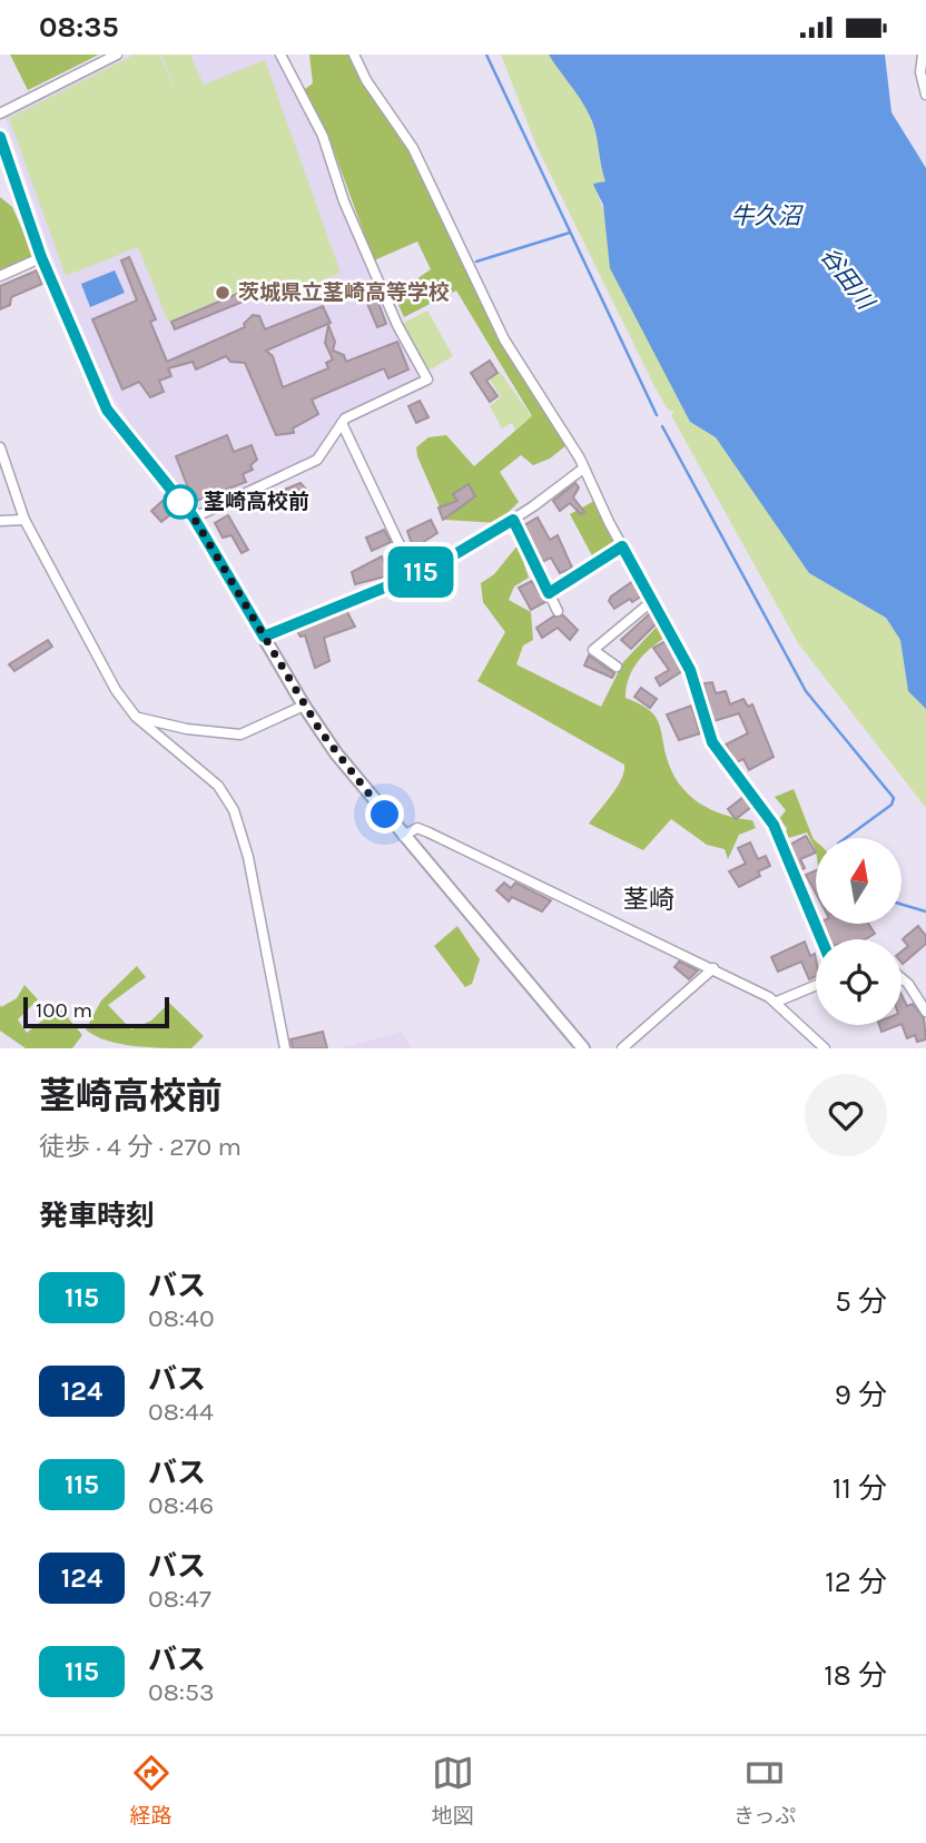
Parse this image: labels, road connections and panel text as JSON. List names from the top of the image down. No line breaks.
{"districts":["茎崎"],"water":["牛久沼","谷田川"],"places":["茨城県立茎崎高等学校","茎崎高校前"],"lines":["bus line 115"],"scale_bar":"100 m","north":"top","page":{"status":"08:35","on_map":"115","scale":"100 m","heading":[["茎崎高校前","徒歩 · 4 分 · 270 m"],"発車時刻"],"list":[{"mark":"115","name":"バス","note":"08:40","value":"5 分"},{"mark":"124","name":"バス","note":"08:44","value":"9 分"},{"mark":"115","name":"バス","note":"08:46","value":"11 分"},{"mark":"124","name":"バス","note":"08:47","value":"12 分"},{"mark":"115","name":"バス","note":"08:53","value":"18 分"}],"tabs":["経路","地図","きっぷ"]}}
